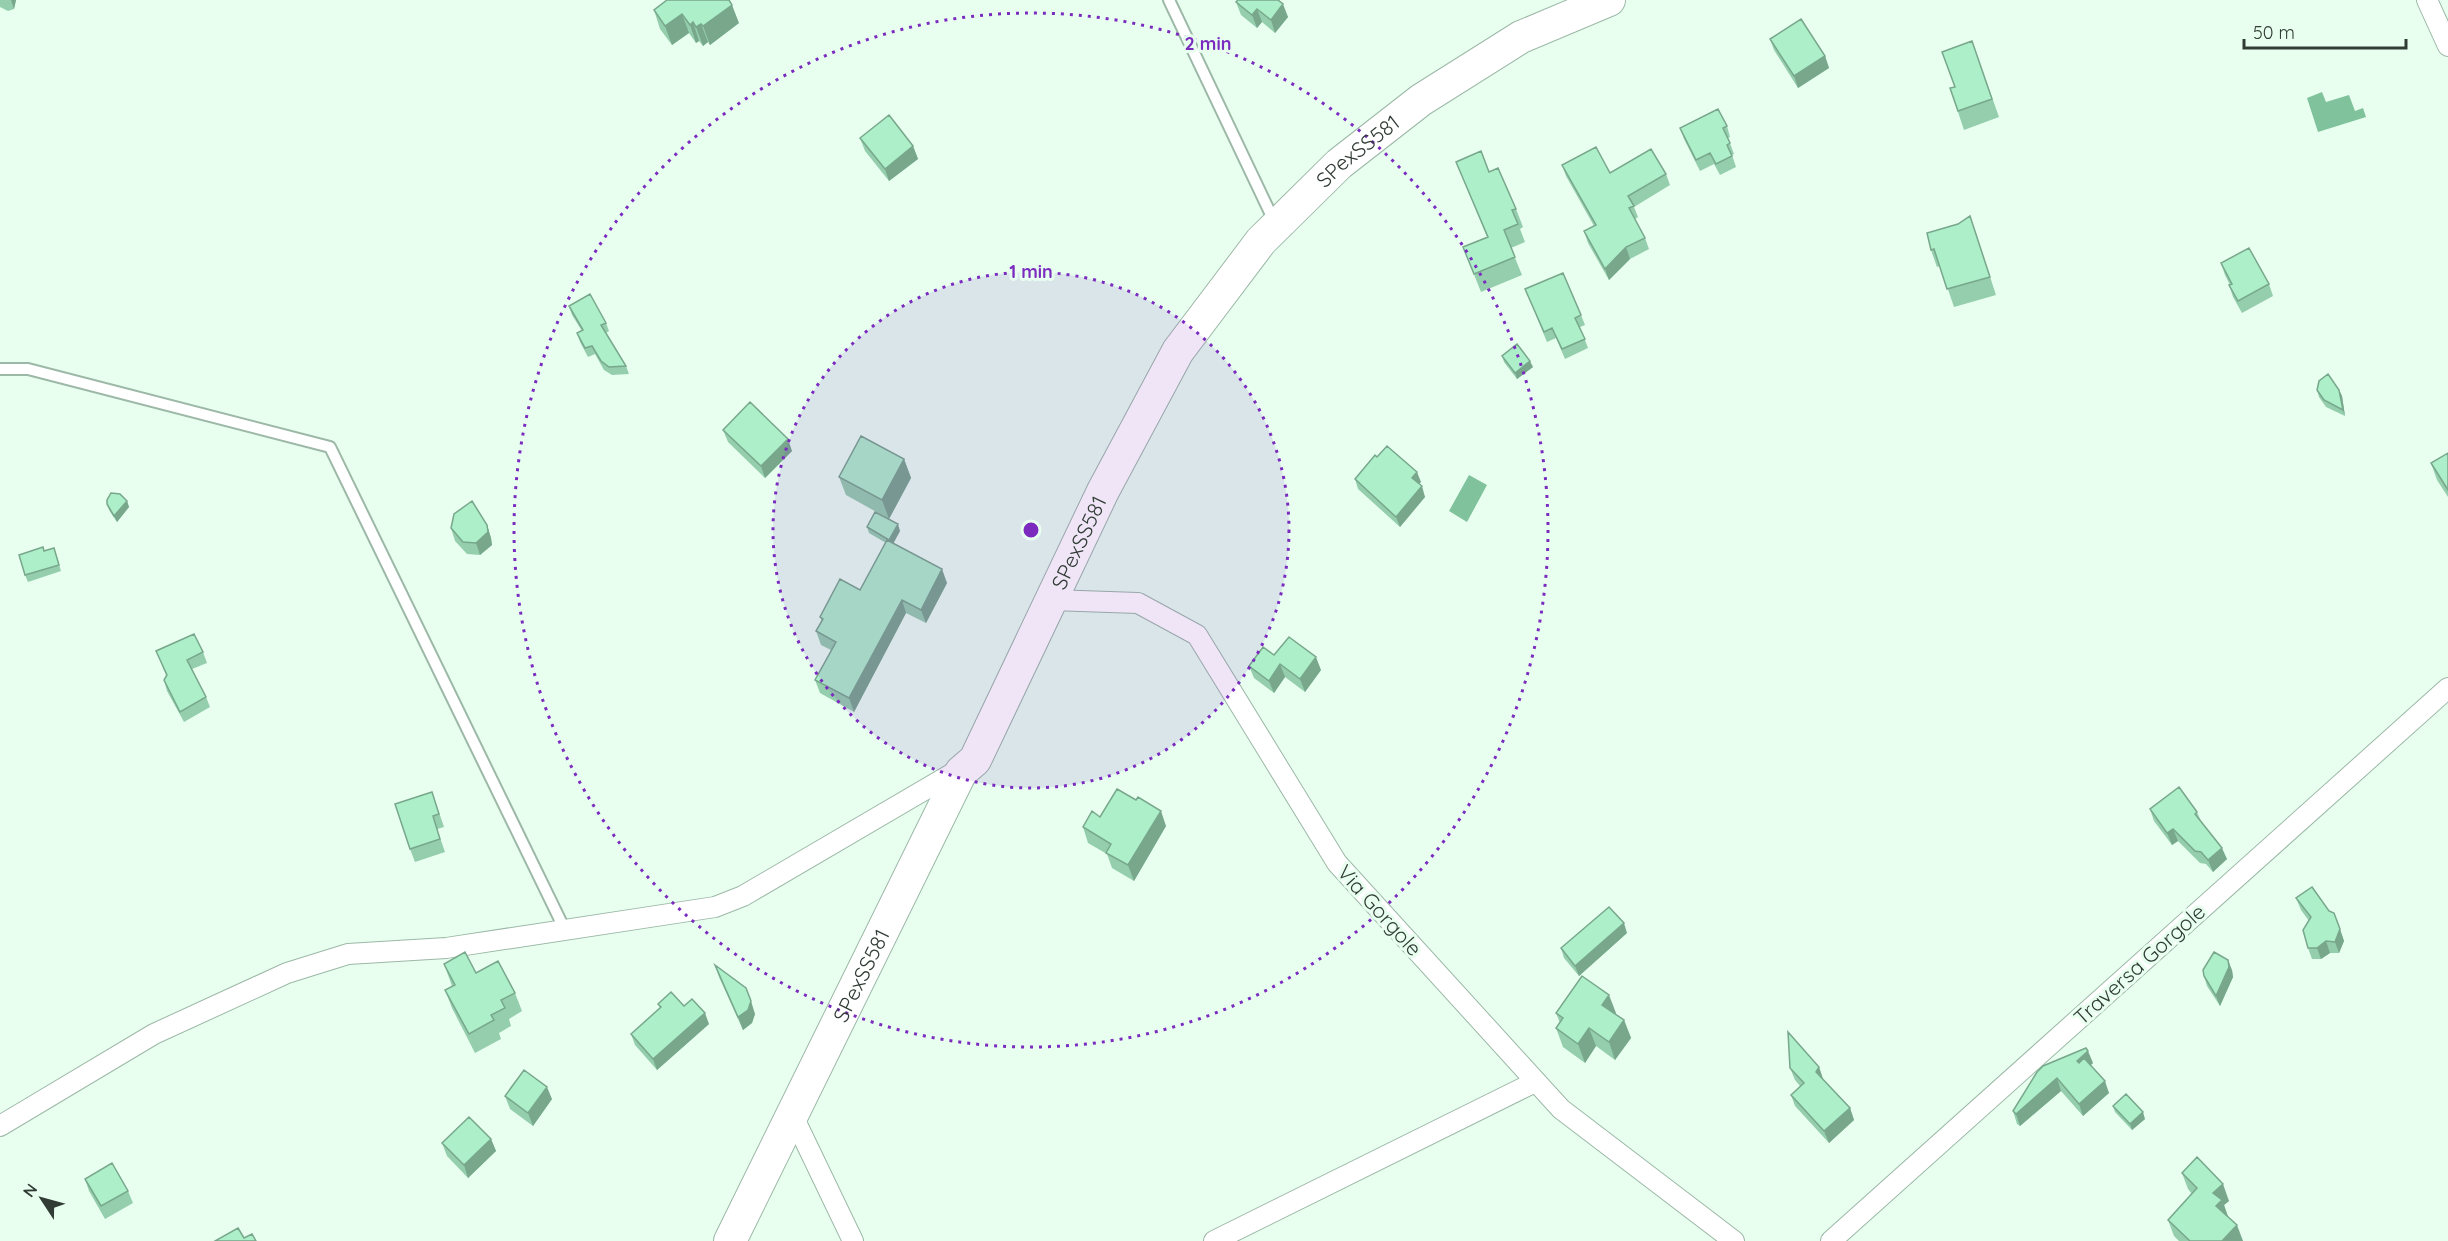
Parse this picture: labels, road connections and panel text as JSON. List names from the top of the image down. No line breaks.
{"streets":{"main road":["SPexSS581"],"street":["Via Gorgole","Traversa Gorgole"]},"crossings":[["SPexSS581","Via Gorgole"]],"scale_bar":"50 m","north":"top left","rings":["2 min","1 min"]}
